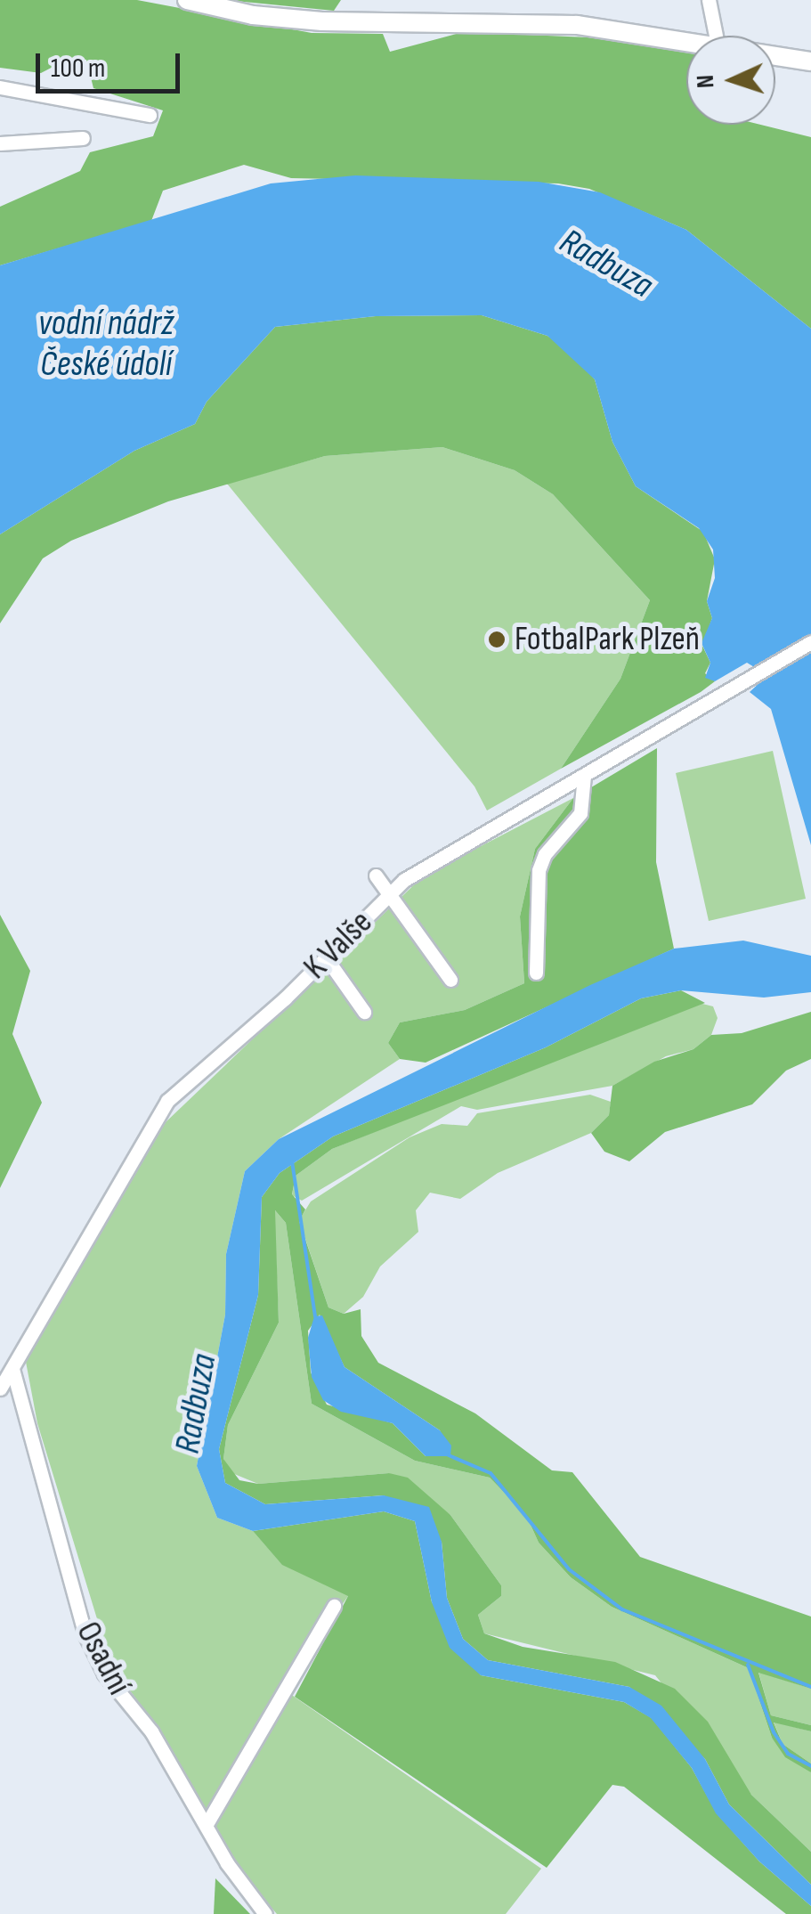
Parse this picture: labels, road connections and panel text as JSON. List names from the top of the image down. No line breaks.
{"streets":{"street":["K Valše","Osadní"]},"crossings":[["K Valše","Osadní"]],"water":["Radbuza","vodní nádrž České údolí"],"places":["FotbalPark Plzeň"],"scale_bar":"100 m","north":"left"}
